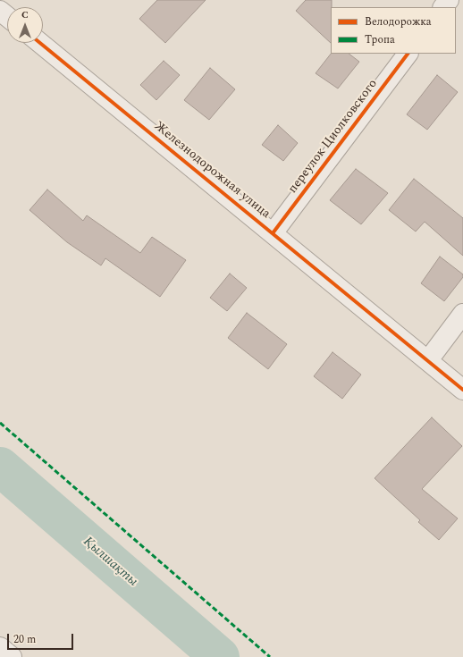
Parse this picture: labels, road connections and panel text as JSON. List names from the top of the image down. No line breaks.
{"streets":{"street":["переулок Циолковского","Железнодорожная улица"]},"crossings":[["переулок Циолковского","Железнодорожная улица"]],"water":["Қылшақты"],"legend":["Велодорожка","Тропа"],"scale_bar":"20 m","north":"top"}
